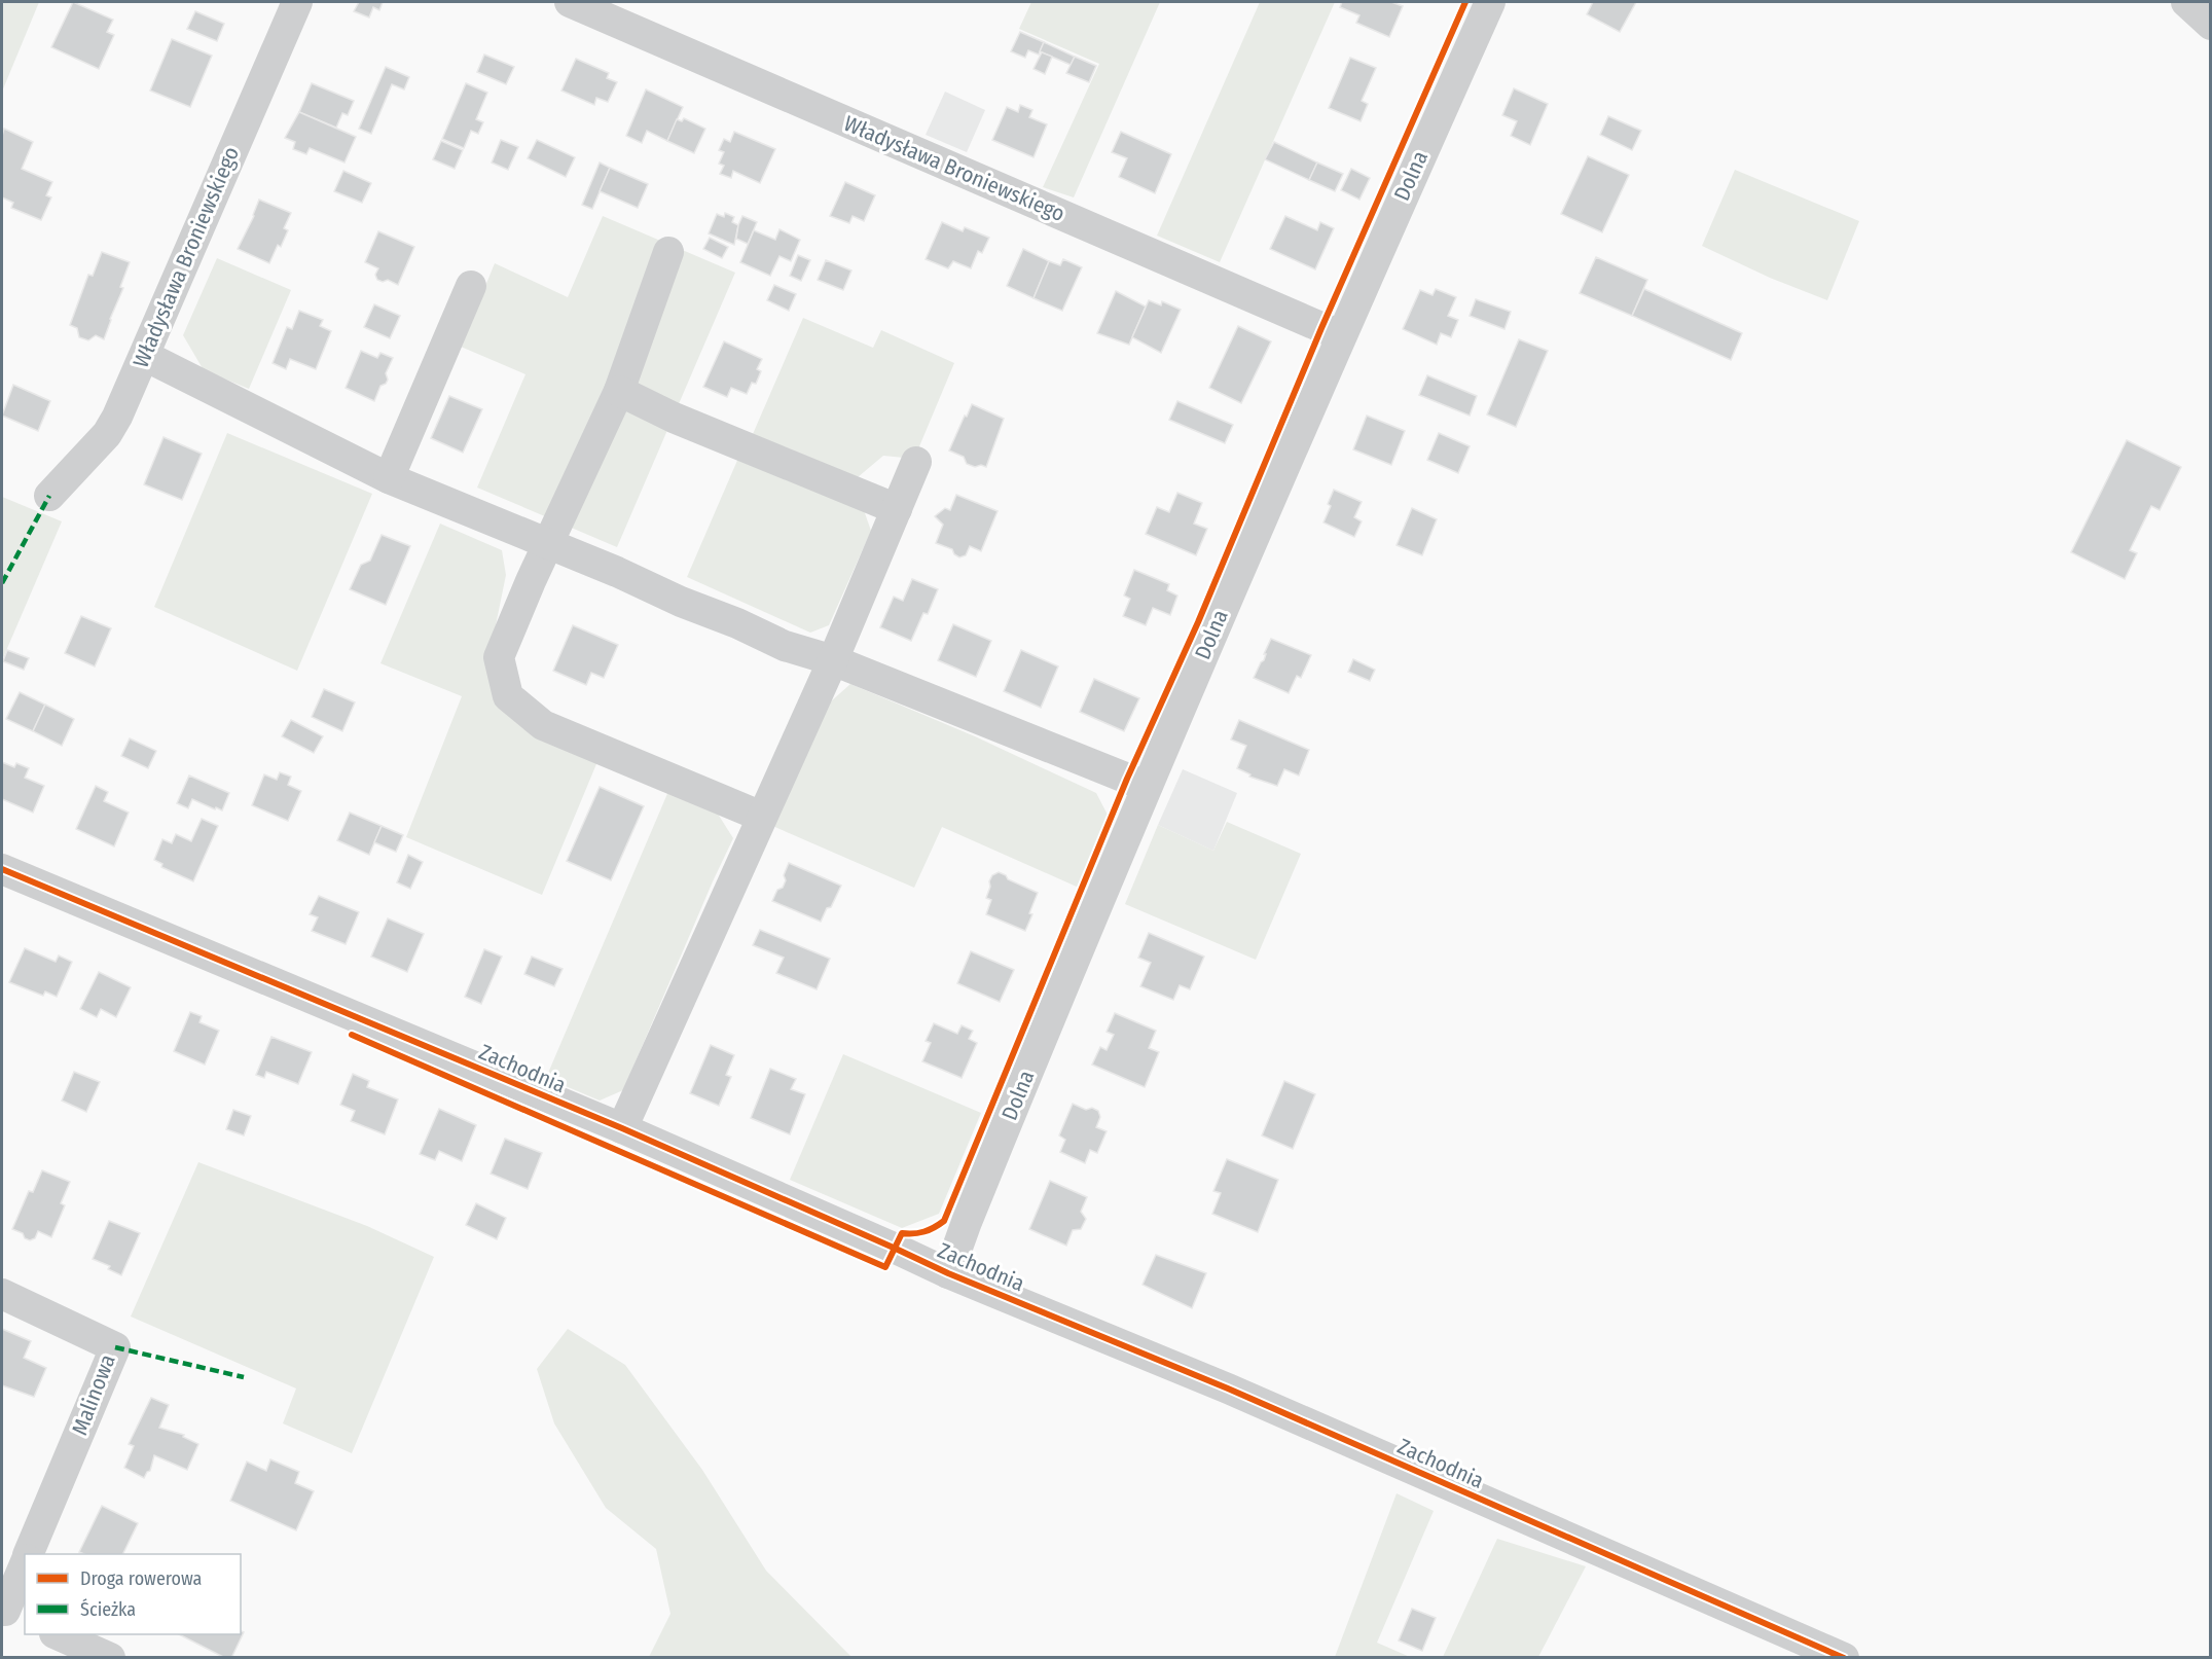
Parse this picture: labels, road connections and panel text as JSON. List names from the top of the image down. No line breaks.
{"streets":{"street":["Władysława Broniewskiego","Dolna","Zachodnia","Malinowa"]},"crossings":[["Władysława Broniewskiego","Dolna"],["Dolna","Zachodnia"]],"legend":["Droga rowerowa","Ścieżka"]}
